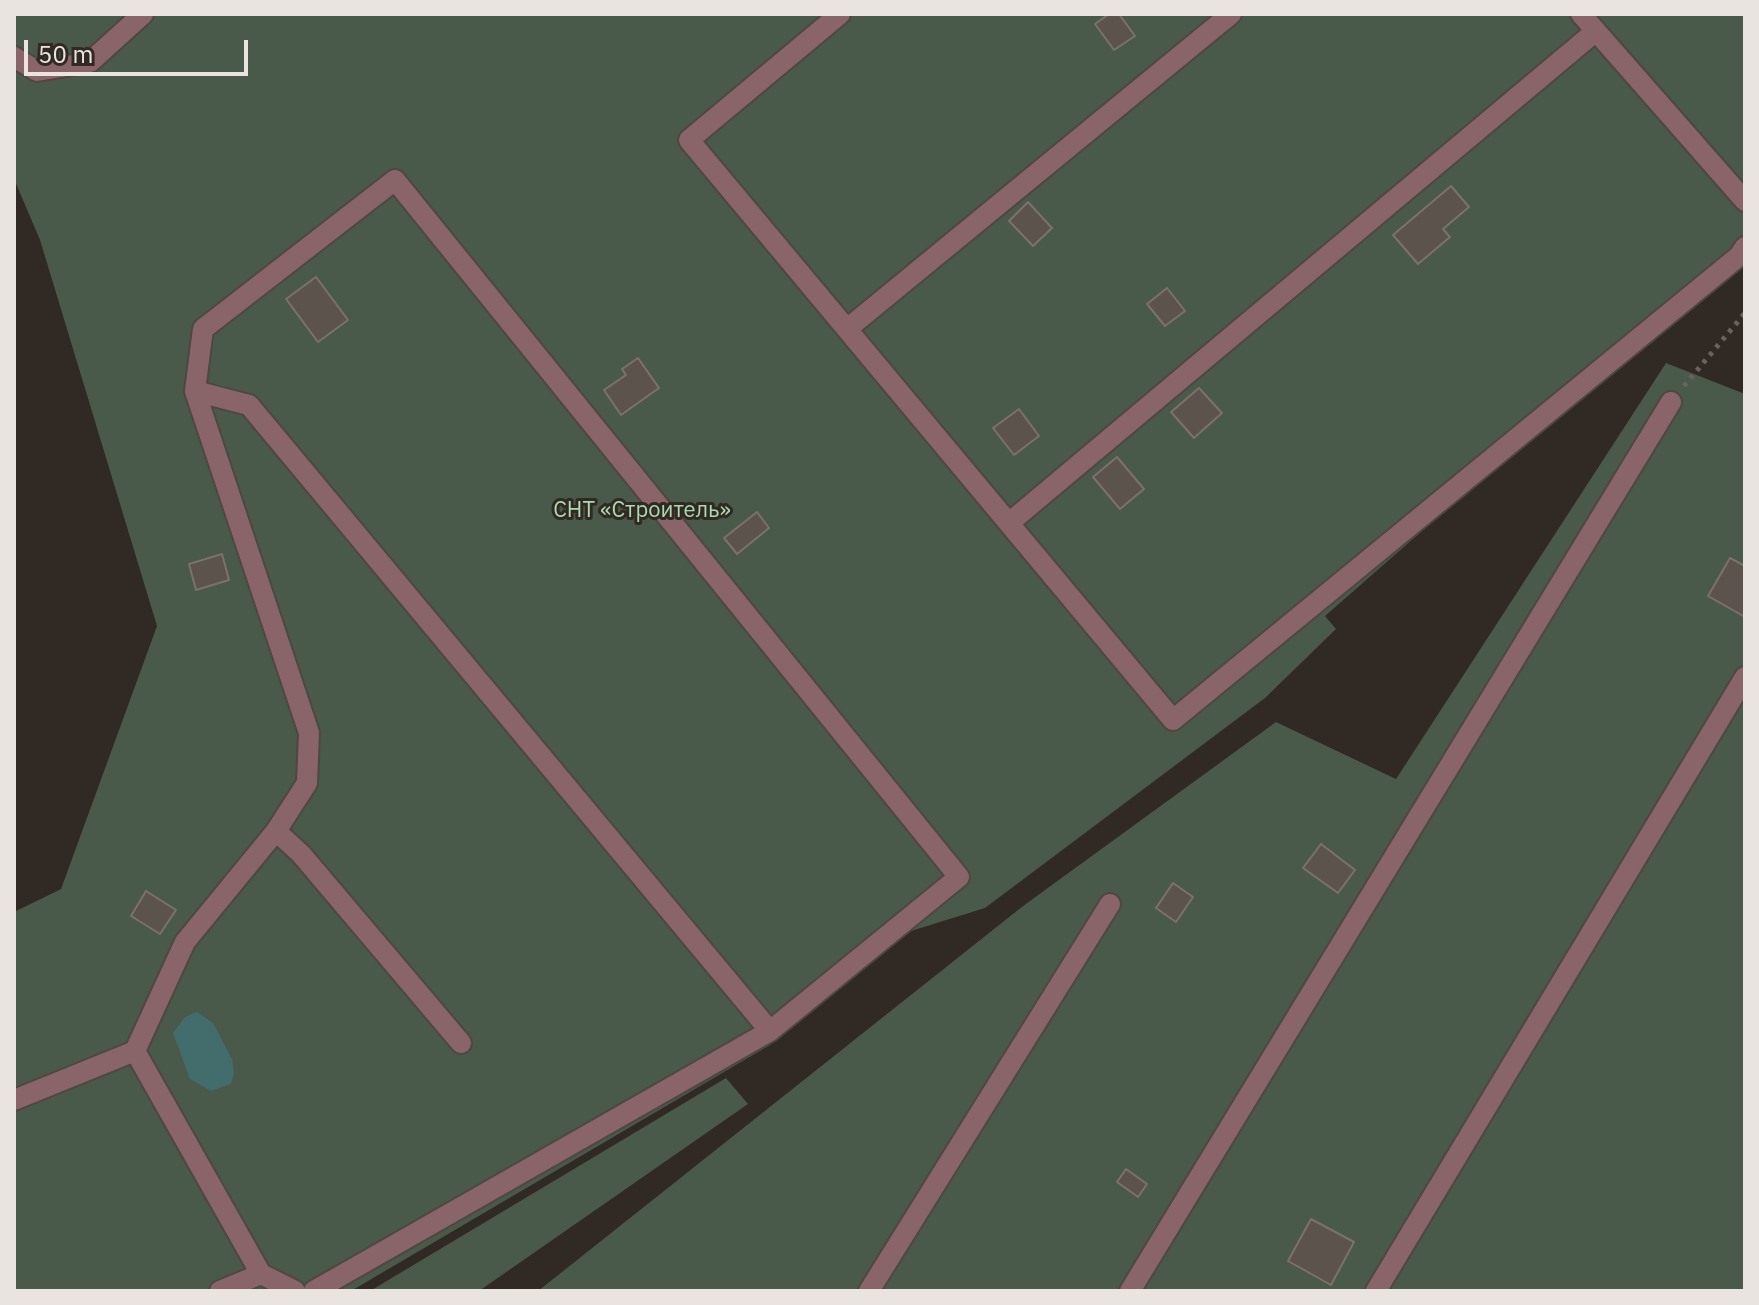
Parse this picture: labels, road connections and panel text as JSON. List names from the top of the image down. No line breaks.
{"parks":["СНТ «Строитель»"],"scale_bar":"50 m"}
